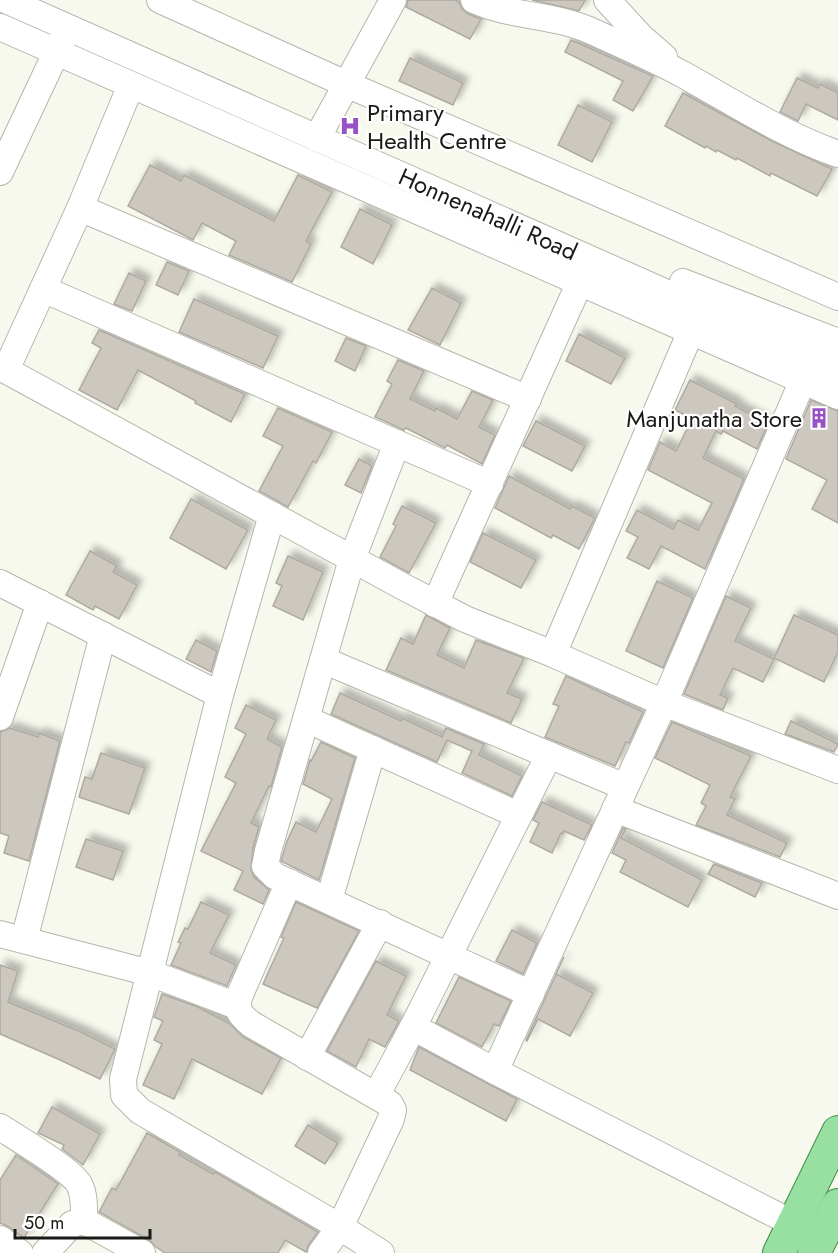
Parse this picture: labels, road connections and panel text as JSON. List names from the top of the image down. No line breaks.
{"streets":{"street":["Honnenahalli Road"]},"places":{"hospital":["Primary Health Centre"],"building":["Manjunatha Store"]},"scale_bar":"50 m"}
